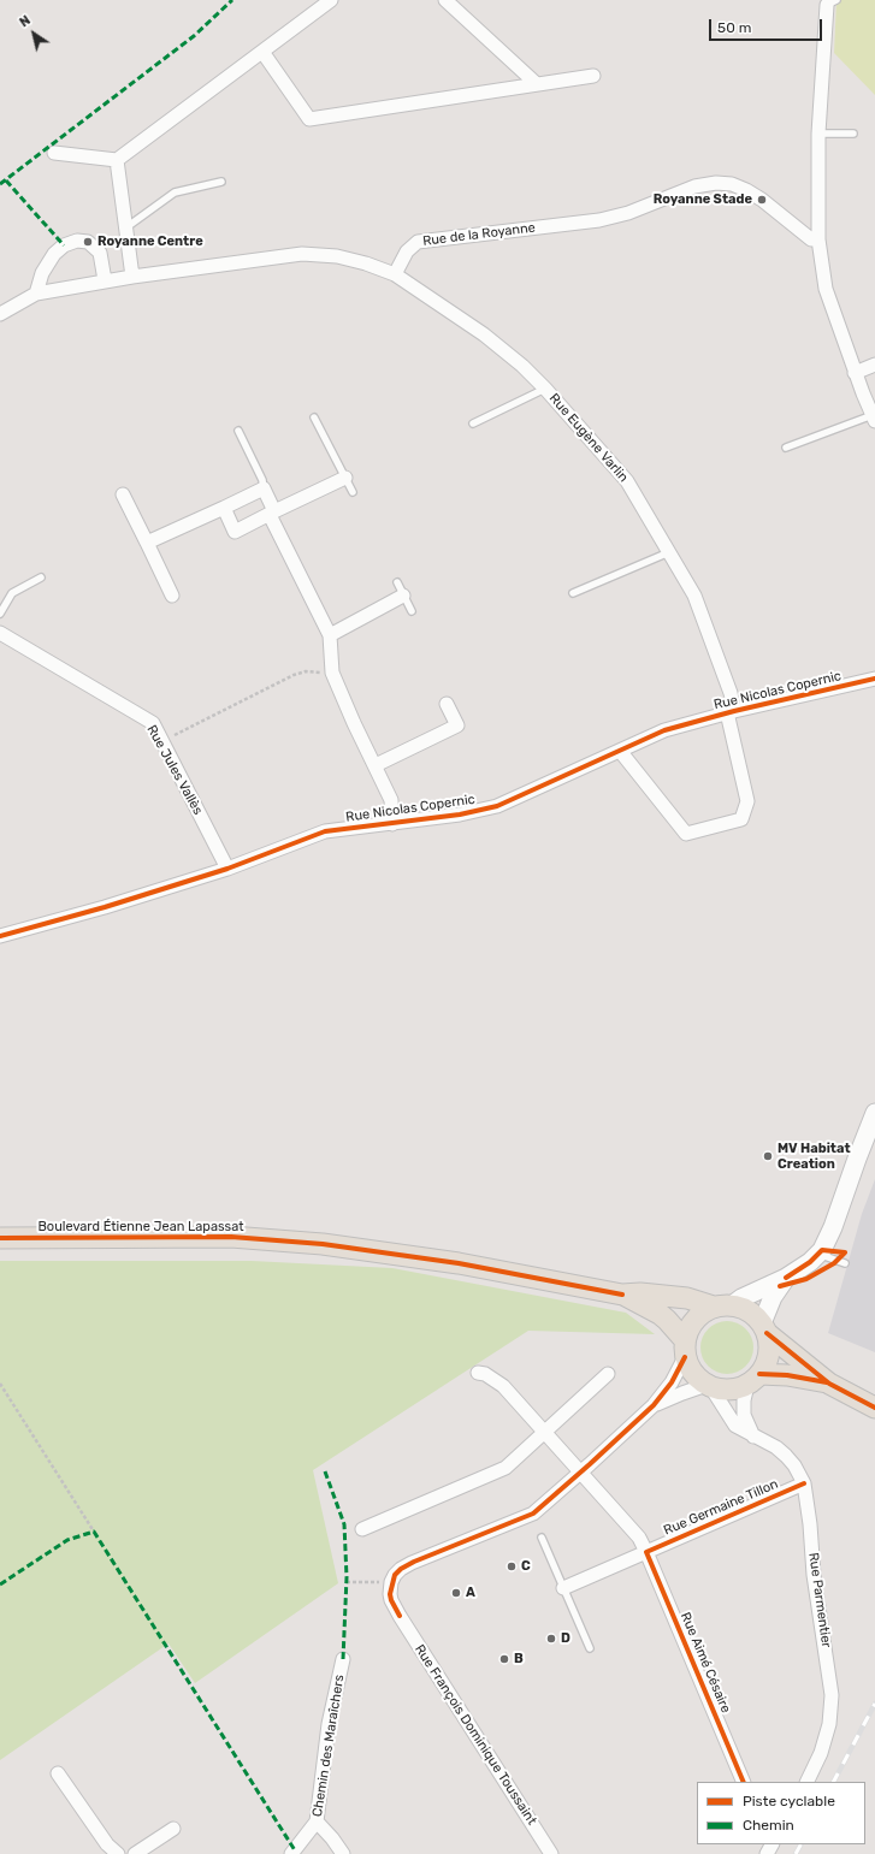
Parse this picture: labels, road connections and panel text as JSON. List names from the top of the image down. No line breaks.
{"streets":{"main road":["Boulevard Étienne Jean Lapassat"],"street":["Rue de la Royanne","Rue Eugène Varlin","Rue Nicolas Copernic","Rue Jules Vallès","Rue Germaine Tillon","Rue Parmentier","Rue Aimé Césaire","Rue François Dominique Toussaint","Chemin des Maraîchers"]},"crossings":[["Rue de la Royanne","Rue Eugène Varlin"],["Rue Eugène Varlin","Rue Nicolas Copernic"],["Rue Nicolas Copernic","Rue Jules Vallès"],["Boulevard Étienne Jean Lapassat","Rue Parmentier"],["Rue Germaine Tillon","Rue Parmentier"],["Rue Germaine Tillon","Rue Aimé Césaire"]],"places":["Royanne Stade","Royanne Centre","MV Habitat Creation","C","A","D","B"],"legend":["Piste cyclable","Chemin"],"scale_bar":"50 m","north":"top left"}
